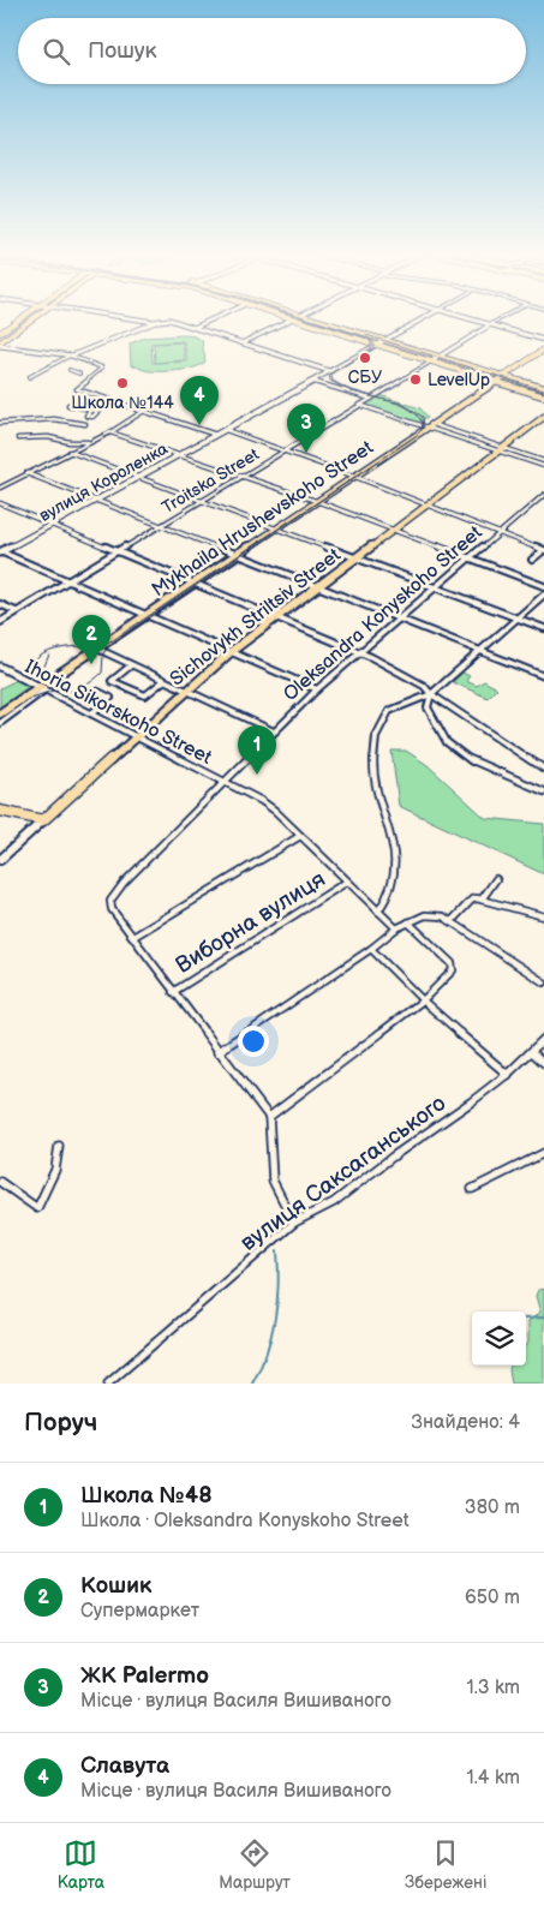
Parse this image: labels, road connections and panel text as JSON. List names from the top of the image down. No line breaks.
{"streets":{"main road":["Mykhaila Hrushevskoho Street","Sichovykh Striltsiv Street"],"street":["Troitska Street","вулиця Короленка","Oleksandra Konyskoho Street","Ihoria Sikorskoho Street","Виборна вулиця","вулиця Саксаганського"]},"crossings":[["Mykhaila Hrushevskoho Street","Ihoria Sikorskoho Street"],["Oleksandra Konyskoho Street","Ihoria Sikorskoho Street"],["Oleksandra Konyskoho Street","Виборна вулиця"],["Sichovykh Striltsiv Street","Ihoria Sikorskoho Street"],["Ihoria Sikorskoho Street","Виборна вулиця"]],"places":["СБУ","LevelUp","Школа №144"],"page":{"search":"Пошук","pins":["4","3","2","1"],"heading":["Поруч","Знайдено: 4"],"list":[{"mark":"1","name":"Школа №48","note":"Школа · Oleksandra Konyskoho Street","value":"380 m"},{"mark":"2","name":"Кошик","note":"Супермаркет","value":"650 m"},{"mark":"3","name":"ЖК Palermo","note":"Місце · вулиця Василя Вишиваного","value":"1.3 km"},{"mark":"4","name":"Славута","note":"Місце · вулиця Василя Вишиваного","value":"1.4 km"}],"nav":["Карта","Маршрут","Збережені"]}}
